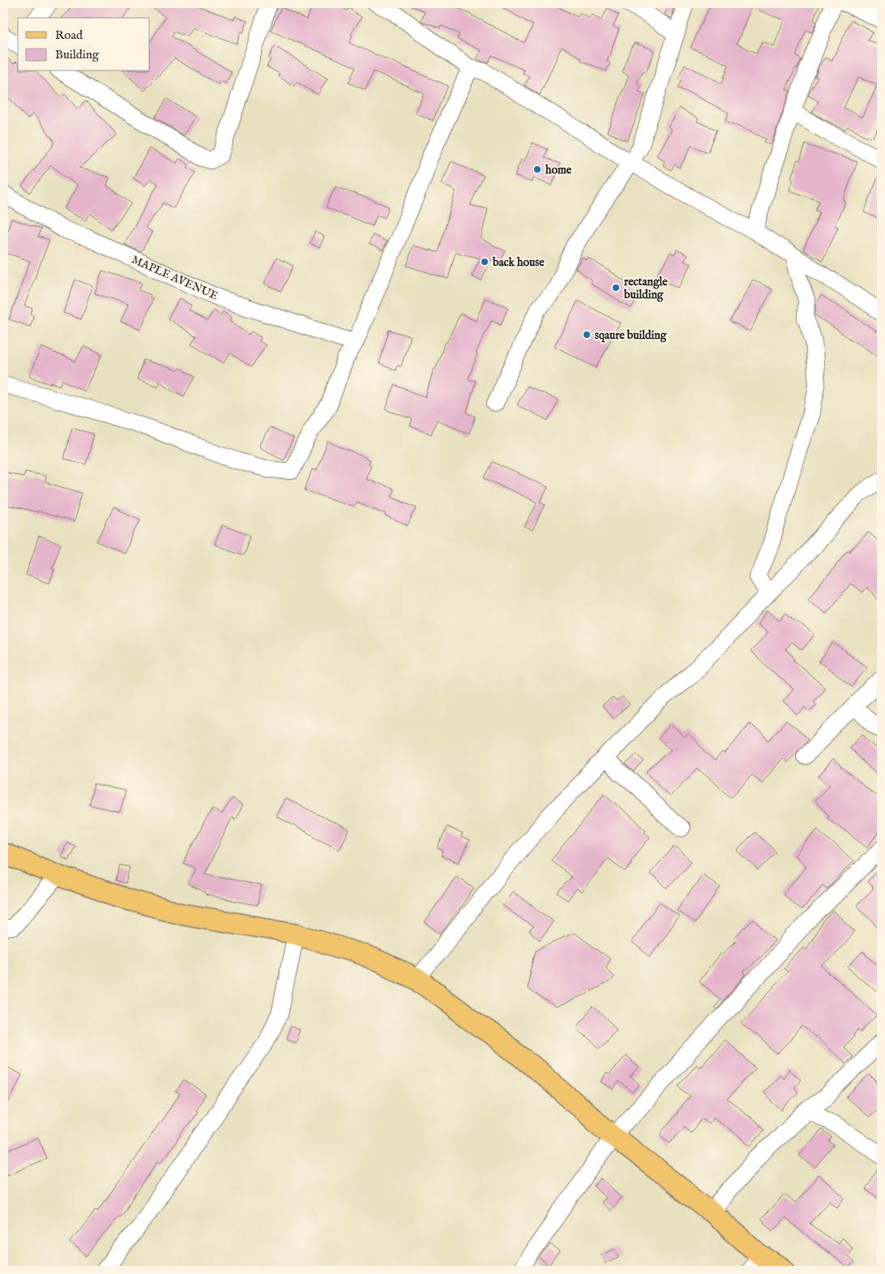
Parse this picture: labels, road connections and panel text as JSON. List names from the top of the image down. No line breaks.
{"streets":{"street":["MAPLE AVENUE"]},"places":["home","back house","rectangle building","sqaure building"],"legend":["Road","Building"]}
